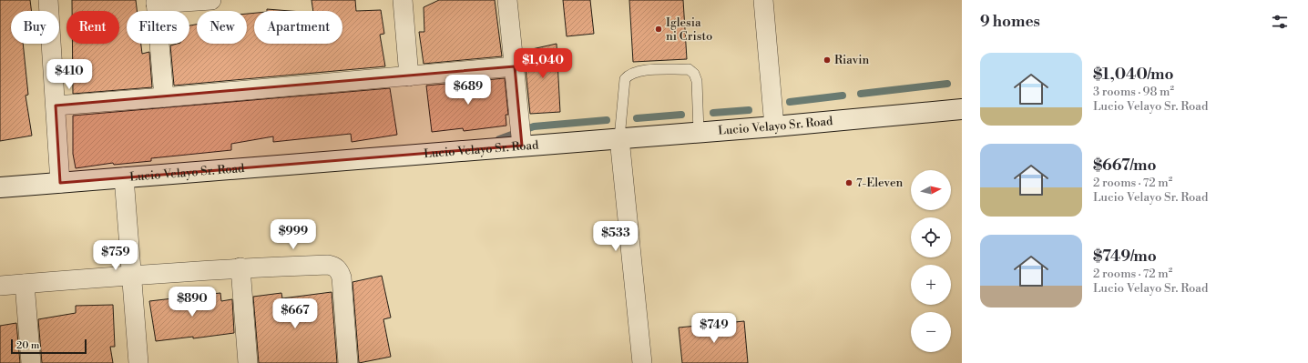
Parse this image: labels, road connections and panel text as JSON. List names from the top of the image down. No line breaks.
{"streets":{"main road":["Lucio Velayo Sr. Road"]},"places":["Iglesia ni Cristo","Riavin","7-Eleven"],"scale_bar":"20 m","north":"right","page":{"heading":"9 homes","chip":["Buy","Rent","Filters","New","Apartment"],"list":[{"name":"$1,040/mo","note":"3 rooms · 98 m² · Lucio Velayo Sr. Road"},{"name":"$667/mo","note":"2 rooms · 72 m² · Lucio Velayo Sr. Road"},{"name":"$749/mo","note":"2 rooms · 72 m² · Lucio Velayo Sr. Road"}],"price":["$1,040","$410","$689","$999","$533","$759","$890","$667","$749"],"map_buttons":["+","−"],"scale":"20 m"}}
